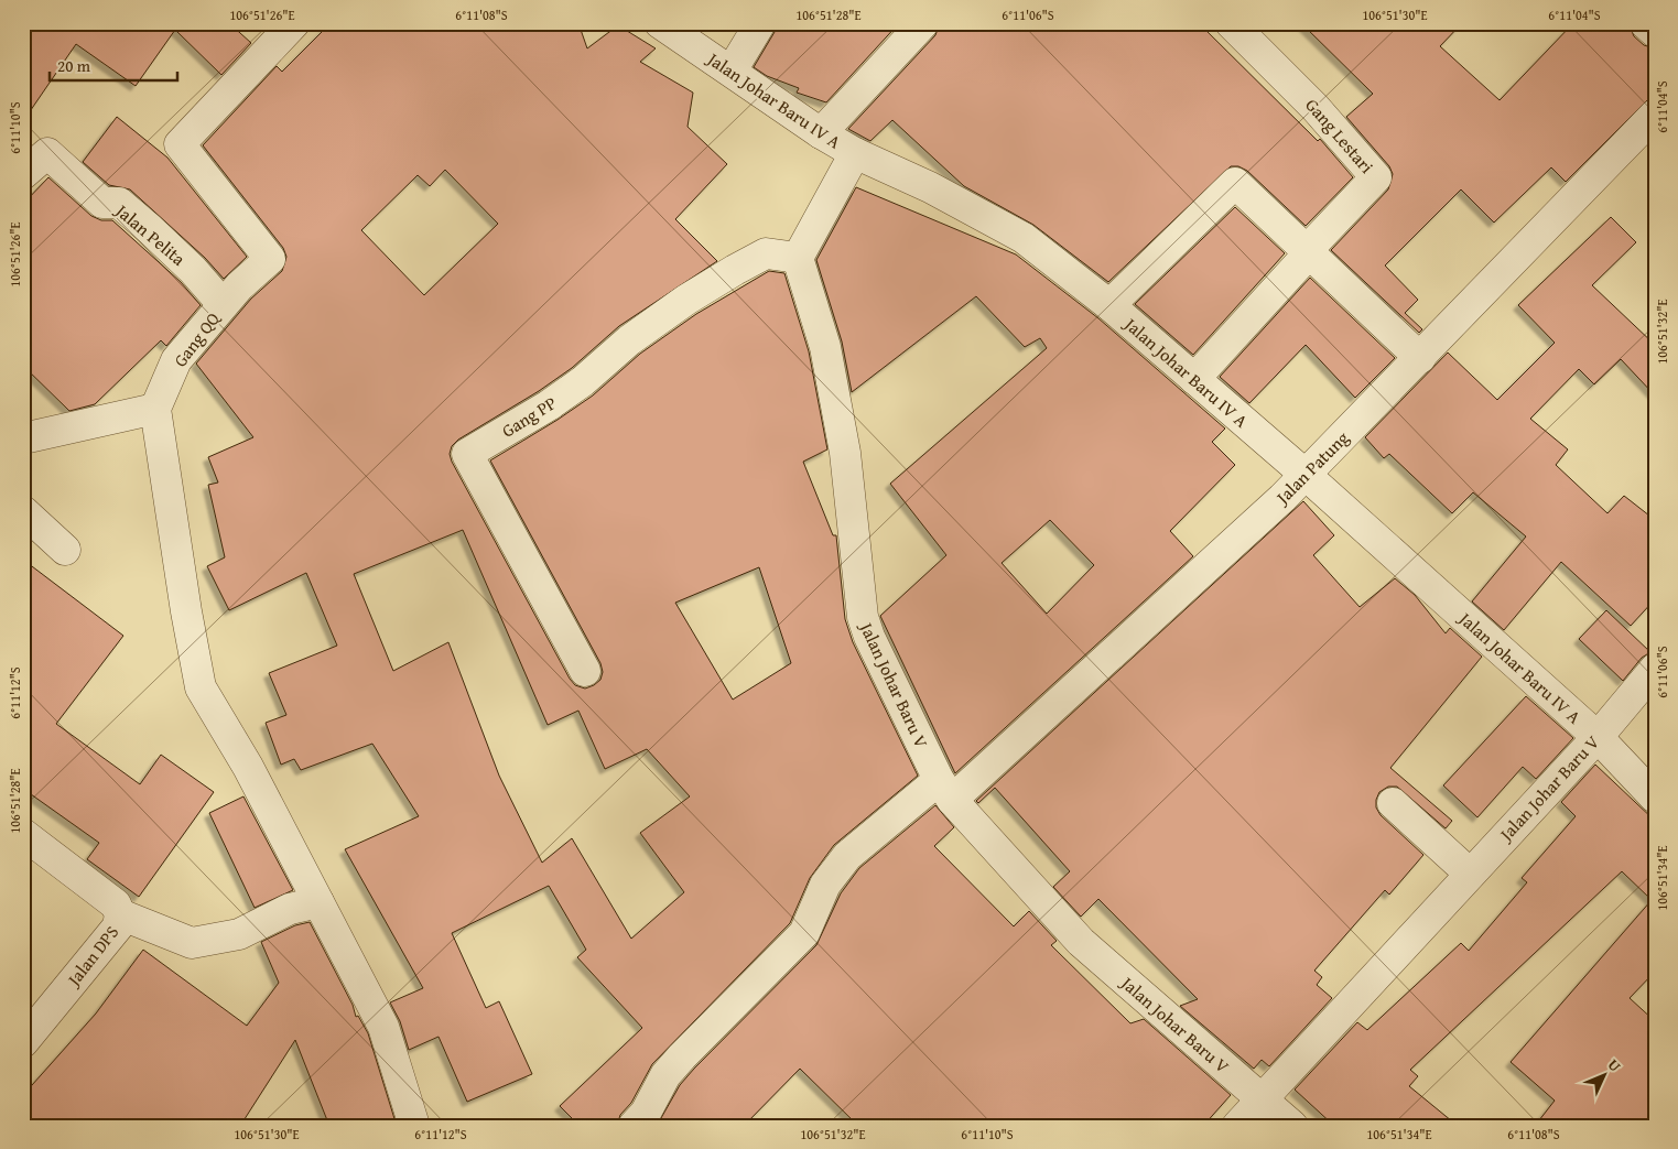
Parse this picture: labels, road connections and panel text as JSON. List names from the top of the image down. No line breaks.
{"streets":{"street":["Jalan Johar Baru IV A","Gang Lestari","Jalan Pelita","Gang QQ","Gang PP","Jalan Patung","Jalan Johar Baru V","Jalan DPS"]},"crossings":[["Jalan Johar Baru IV A","Gang Lestari"],["Jalan Johar Baru IV A","Jalan Patung"],["Jalan Johar Baru IV A","Jalan Johar Baru V"],["Jalan Pelita","Gang QQ"],["Gang PP","Jalan Johar Baru V"],["Jalan Patung","Jalan Johar Baru V"]],"scale_bar":"20 m","north":"top right","coordinates":["106°51'26\"E","6°11'08\"S","106°51'28\"E","6°11'06\"S","106°51'30\"E","6°11'04\"S","6°11'10\"S","106°51'32\"E","6°11'12\"S","106°51'34\"E"]}
